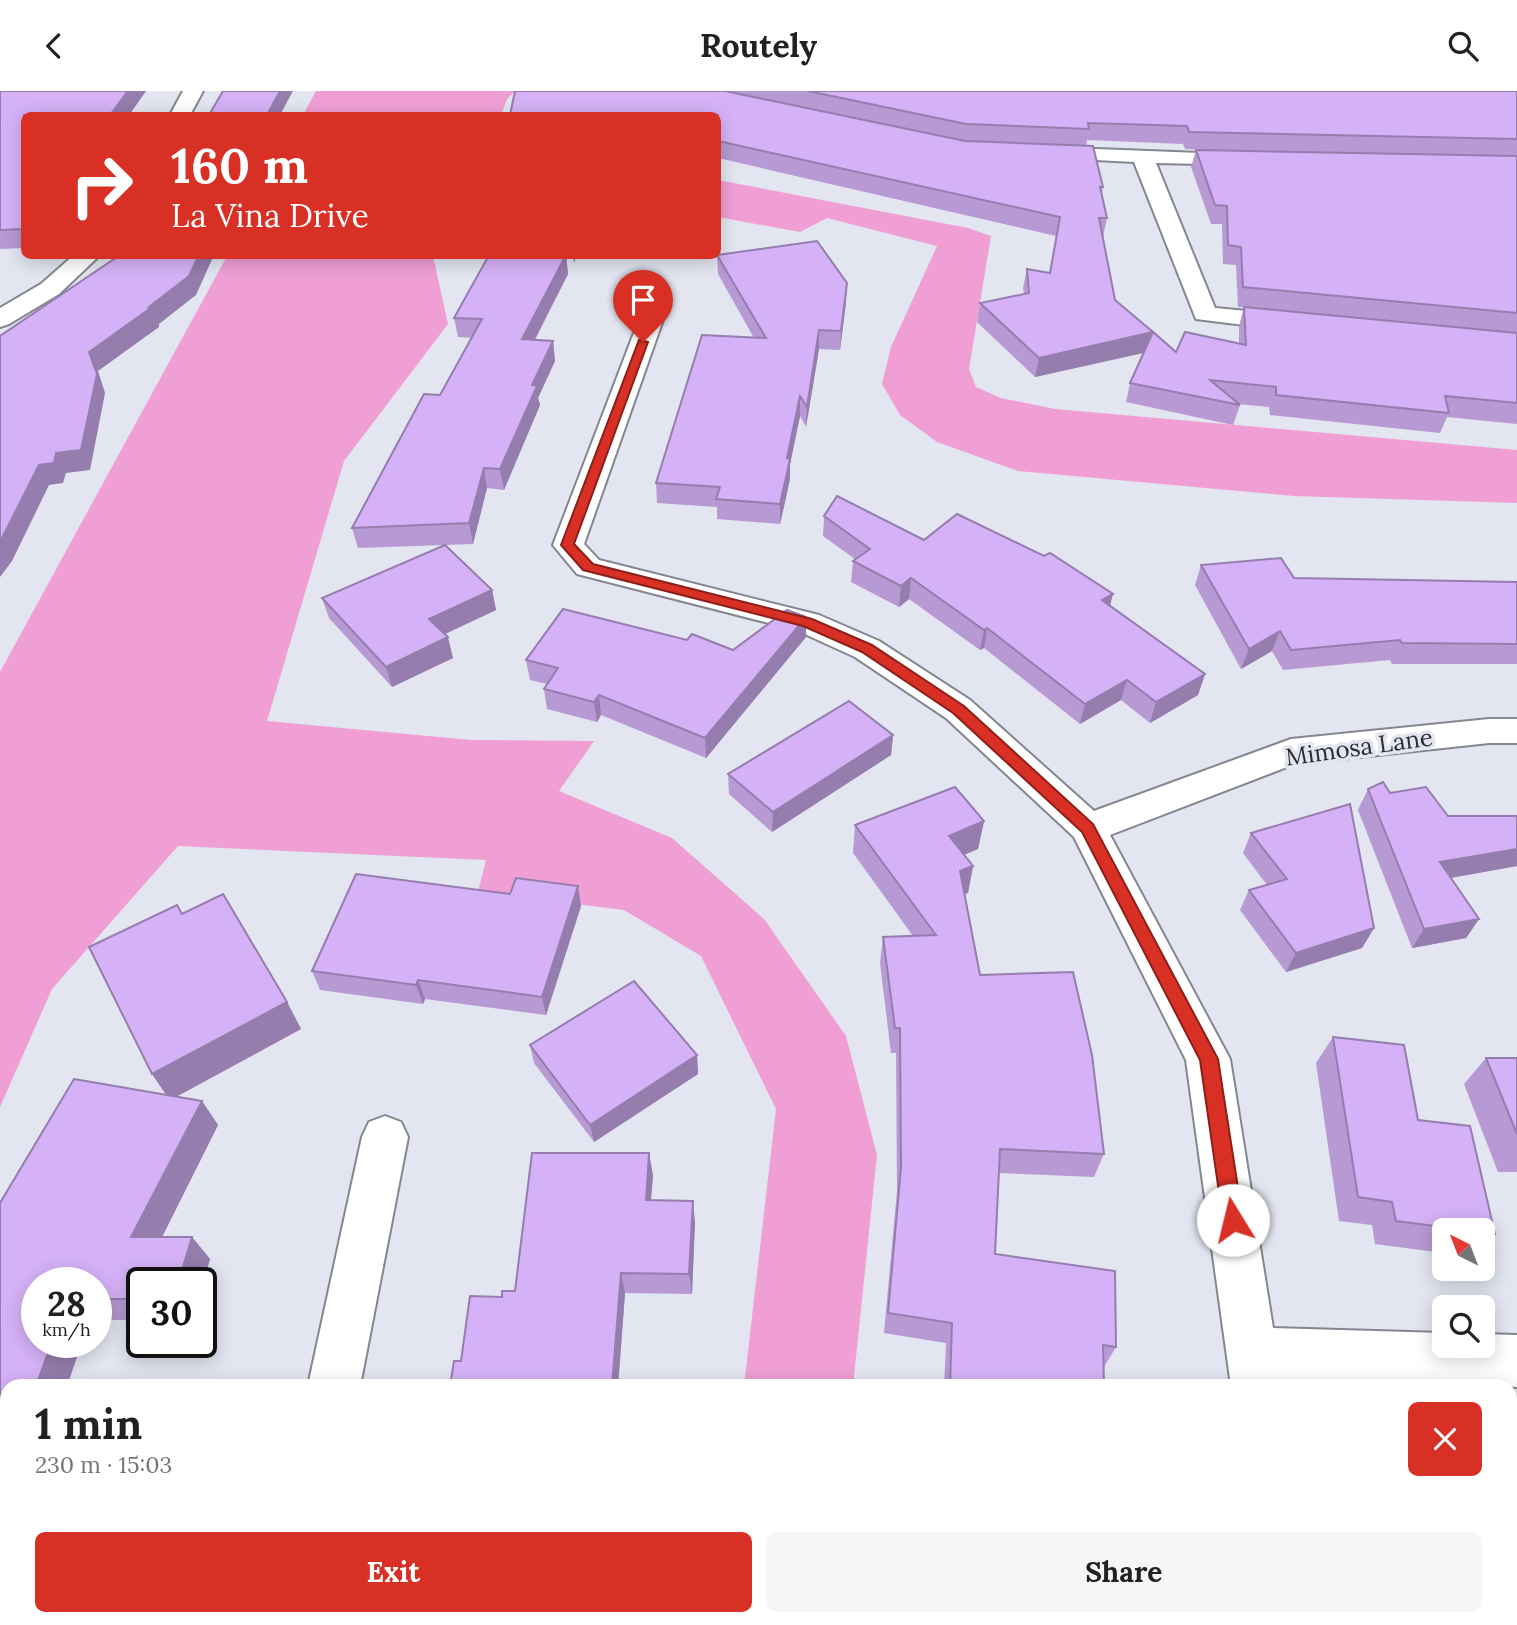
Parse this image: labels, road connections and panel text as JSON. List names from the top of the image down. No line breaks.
{"streets":{"street":["Mimosa Lane"]},"north":"top left","page":{"header":"Routely","turn":["160 m","La Vina Drive"],"speed":"28 km/h","limit":"30","heading":["1 min","230 m · 15:03"],"buttons":["Exit","Share"]}}
